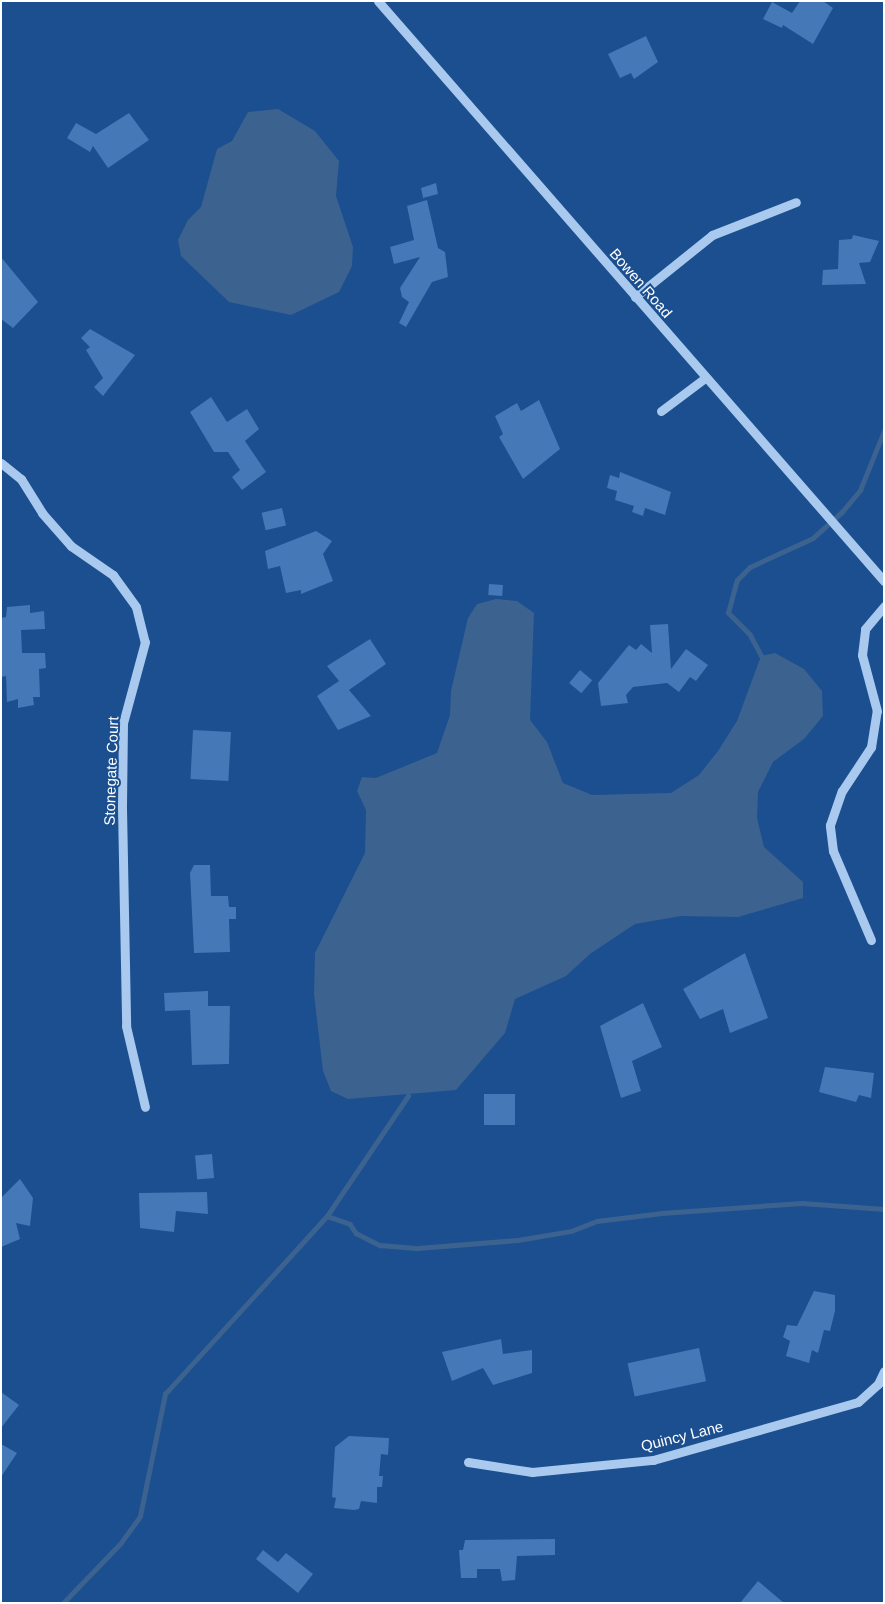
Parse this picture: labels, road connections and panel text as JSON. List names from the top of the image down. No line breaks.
{"streets":{"street":["Bowen Road","Stonegate Court","Quincy Lane"]}}
